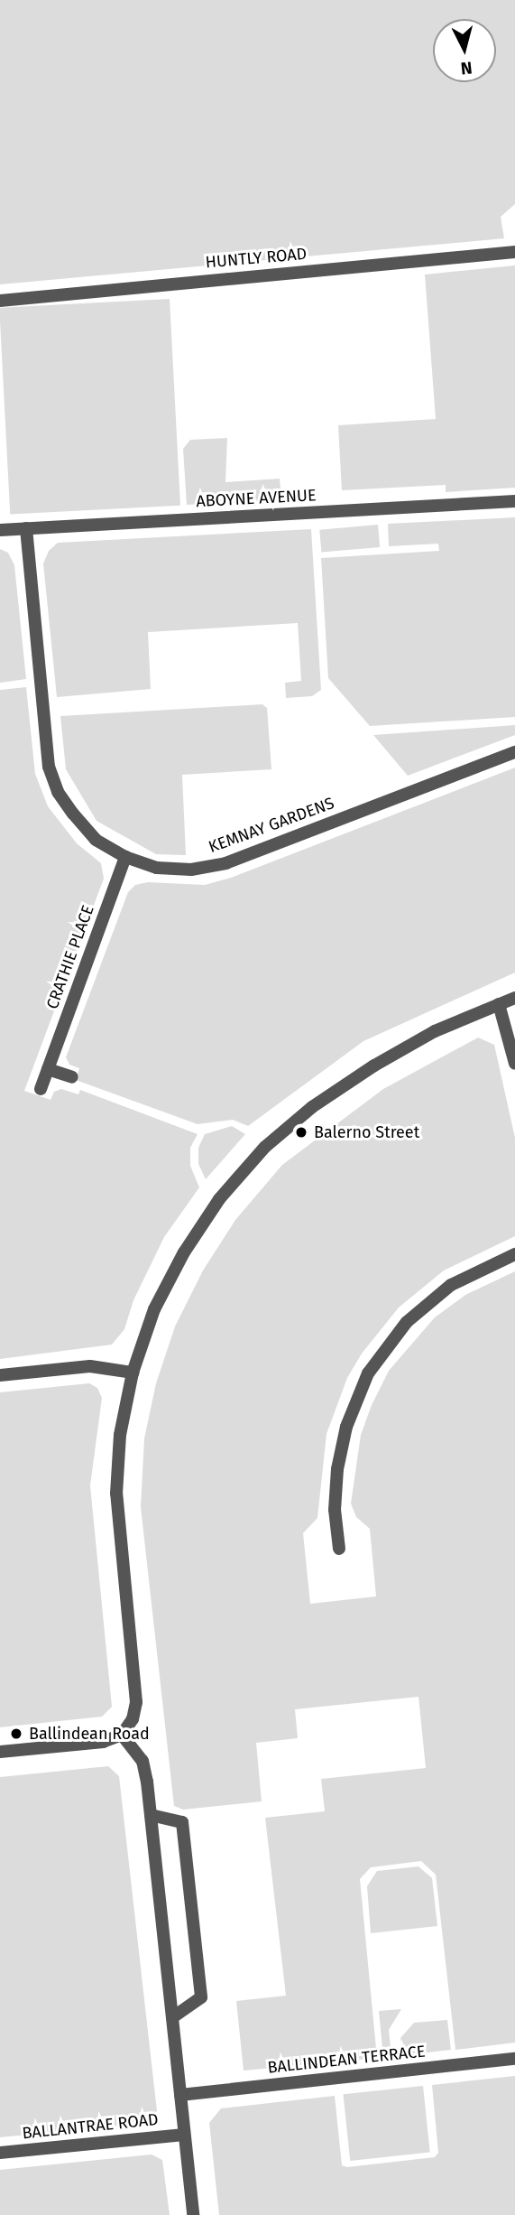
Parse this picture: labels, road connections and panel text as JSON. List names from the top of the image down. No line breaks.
{"streets":{"street":["HUNTLY ROAD","ABOYNE AVENUE","KEMNAY GARDENS","CRATHIE PLACE","BALLINDEAN TERRACE","BALLANTRAE ROAD"]},"crossings":[["ABOYNE AVENUE","KEMNAY GARDENS"],["KEMNAY GARDENS","CRATHIE PLACE"]],"places":["Balerno Street","Ballindean Road"],"north":"bottom"}
